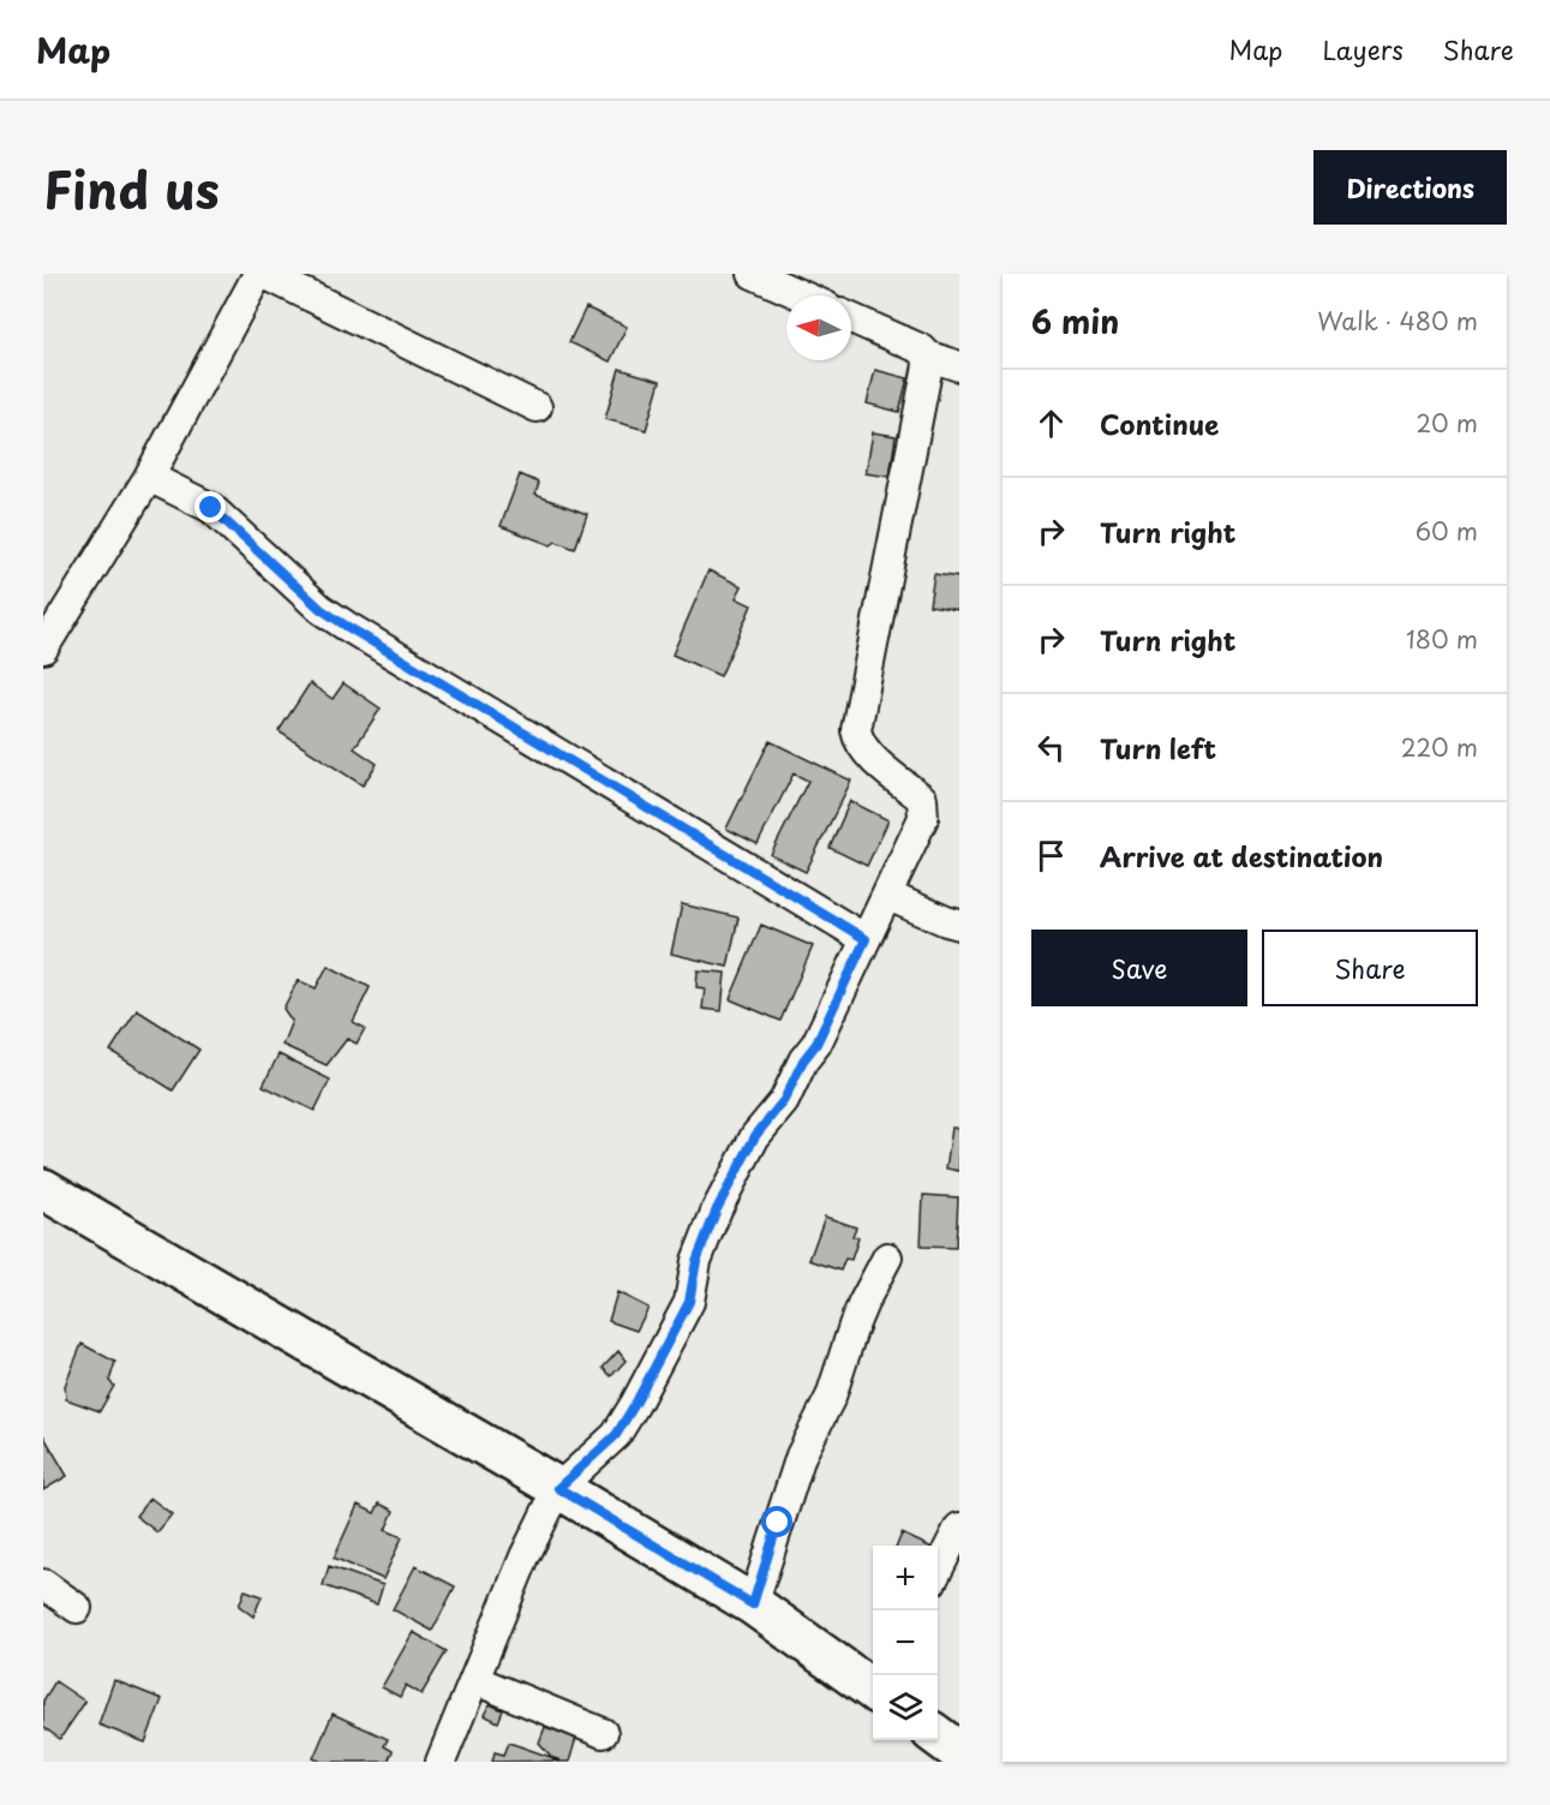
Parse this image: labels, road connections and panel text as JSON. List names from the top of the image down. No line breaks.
{"north":"left","page":{"header":"Map","nav":["Map","Layers","Share"],"title":"Find us","buttons":["Directions",["Save","Share"]],"heading":["6 min","Walk · 480 m"],"list":[["Continue","20 m"],["Turn right","60 m"],["Turn right","180 m"],["Turn left","220 m"],"Arrive at destination"],"map_buttons":["+","−"]}}
